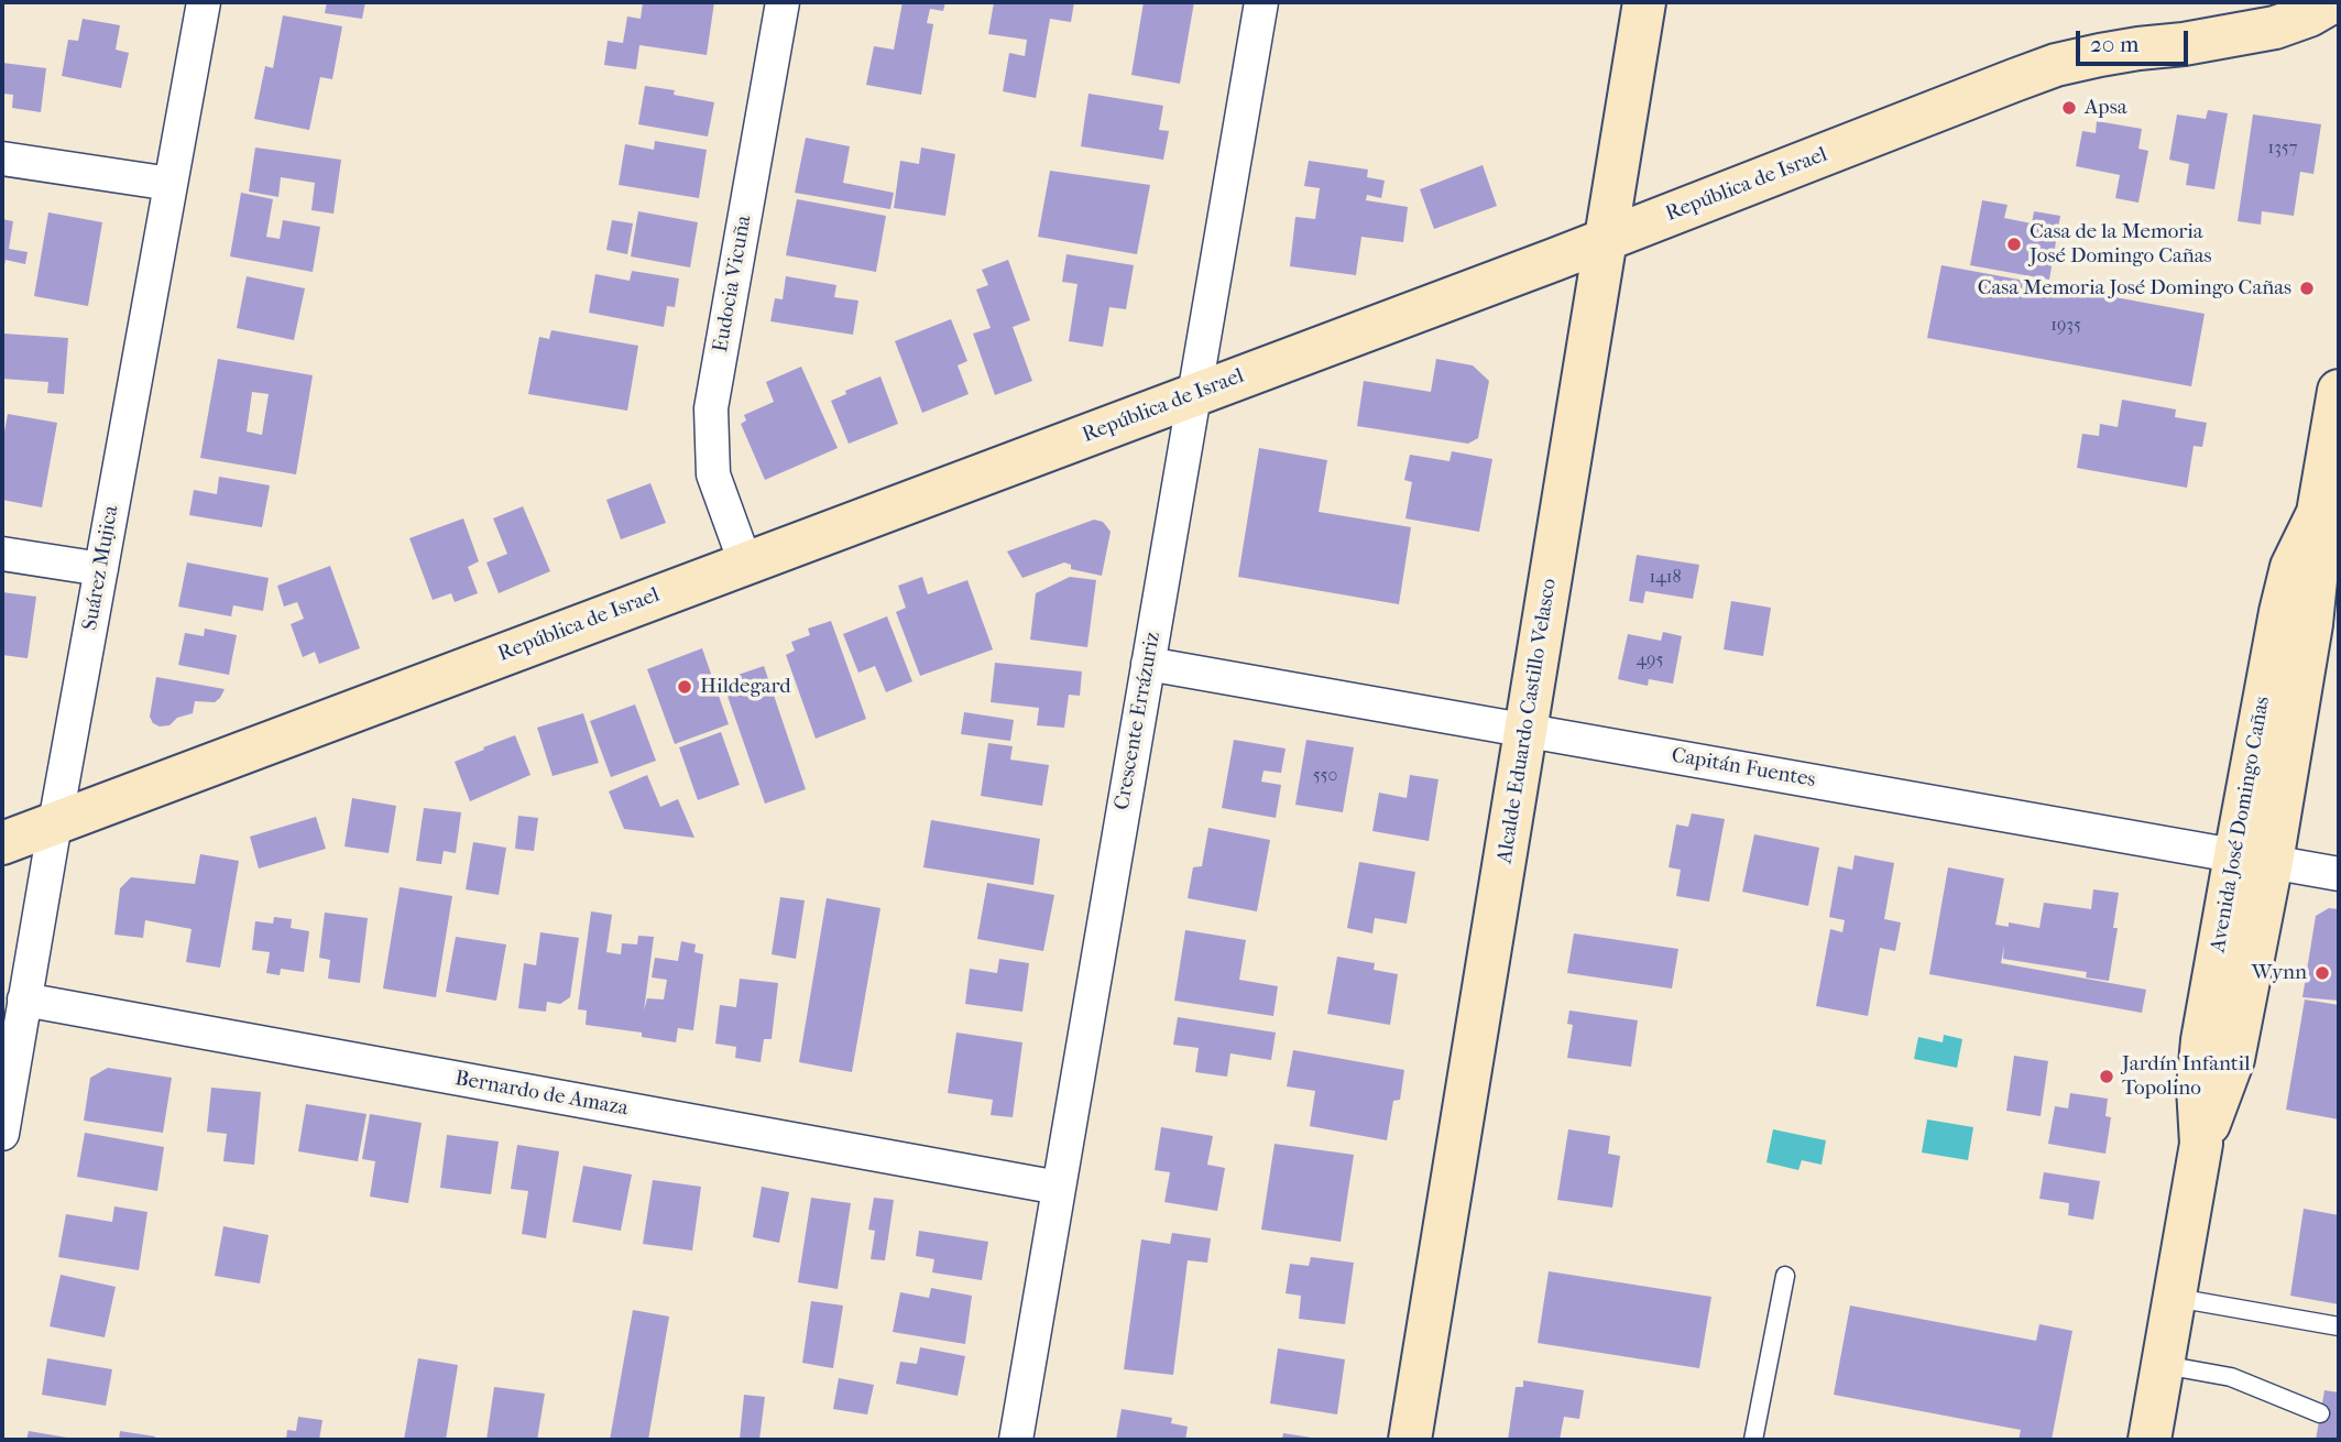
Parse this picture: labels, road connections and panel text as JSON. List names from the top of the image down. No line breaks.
{"streets":{"street":["República de Israel","Eudocia Vicuña","Suárez Mujica","Crescente Errázuriz","Alcalde Eduardo Castillo Velasco","Capitán Fuentes","Avenida José Domingo Cañas","Bernardo de Amaza"]},"crossings":[["República de Israel","Eudocia Vicuña"],["República de Israel","Suárez Mujica"],["República de Israel","Crescente Errázuriz"],["República de Israel","Alcalde Eduardo Castillo Velasco"],["Suárez Mujica","Bernardo de Amaza"],["Crescente Errázuriz","Capitán Fuentes"],["Crescente Errázuriz","Bernardo de Amaza"],["Alcalde Eduardo Castillo Velasco","Capitán Fuentes"],["Capitán Fuentes","Avenida José Domingo Cañas"]],"places":["Apsa","Casa de la Memoria José Domingo Cañas","Casa Memoria José Domingo Cañas","Hildegard","Wynn","Jardín Infantil Topolino"],"house_numbers":["1357","1935","1418","495","550"],"scale_bar":"20 m"}
